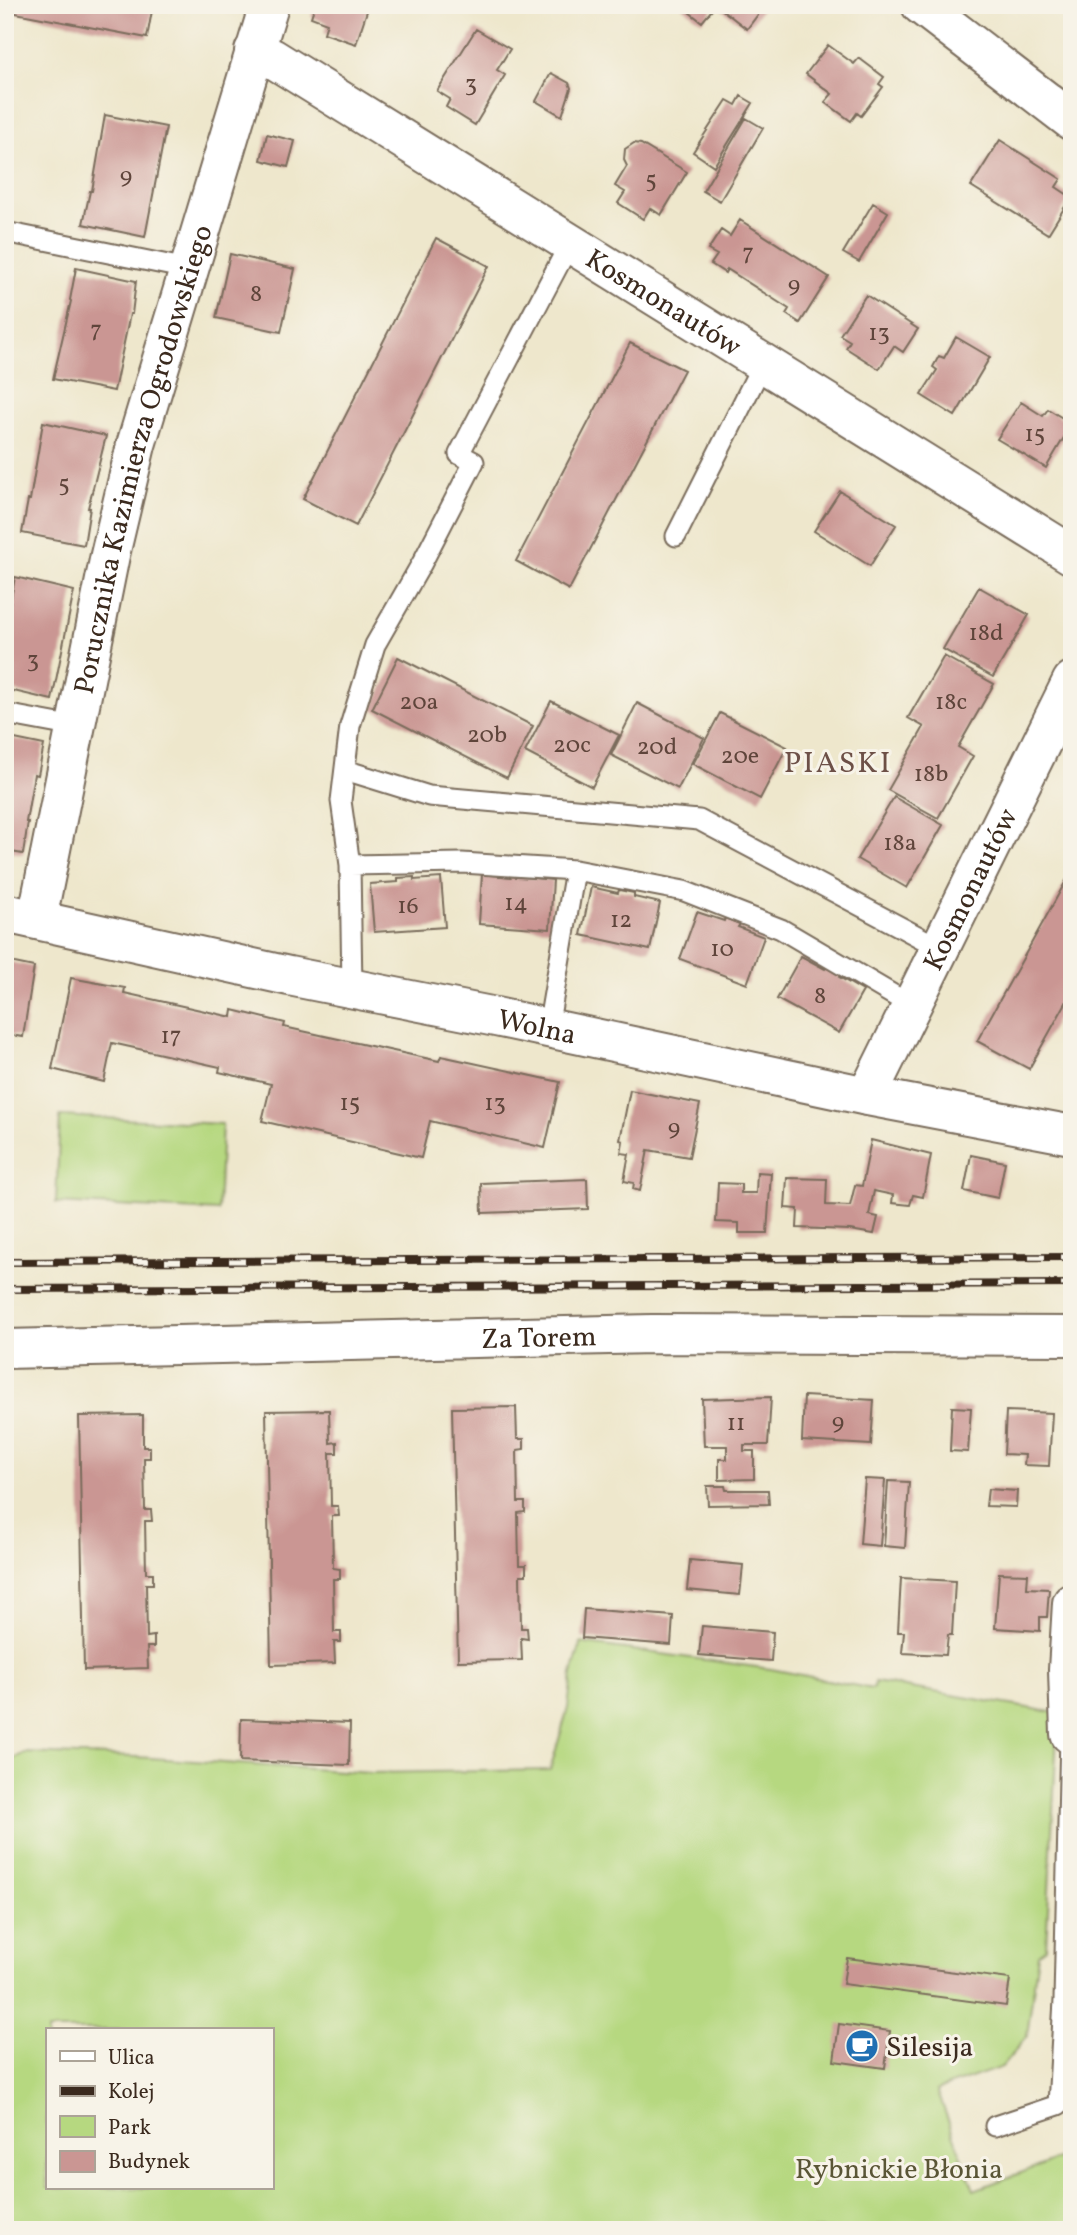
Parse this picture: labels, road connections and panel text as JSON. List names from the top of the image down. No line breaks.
{"streets":{"street":["Kosmonautów","Porucznika Kazimierza Ogrodowskiego","Wolna","Za Torem"]},"crossings":[["Kosmonautów","Porucznika Kazimierza Ogrodowskiego"],["Kosmonautów","Wolna"],["Porucznika Kazimierza Ogrodowskiego","Wolna"]],"districts":["PIASKI"],"parks":["Rybnickie Błonia"],"places":{"cafe":["Silesija"]},"house_numbers":["3","9","5","7","9","8","7","13","15","5","18d","3","20a","18c","20b","20c","20d","20e","18b","18a","14","16","12","10","8","17","15","13","9","9","11"],"legend":["Ulica","Kolej","Park","Budynek"]}
